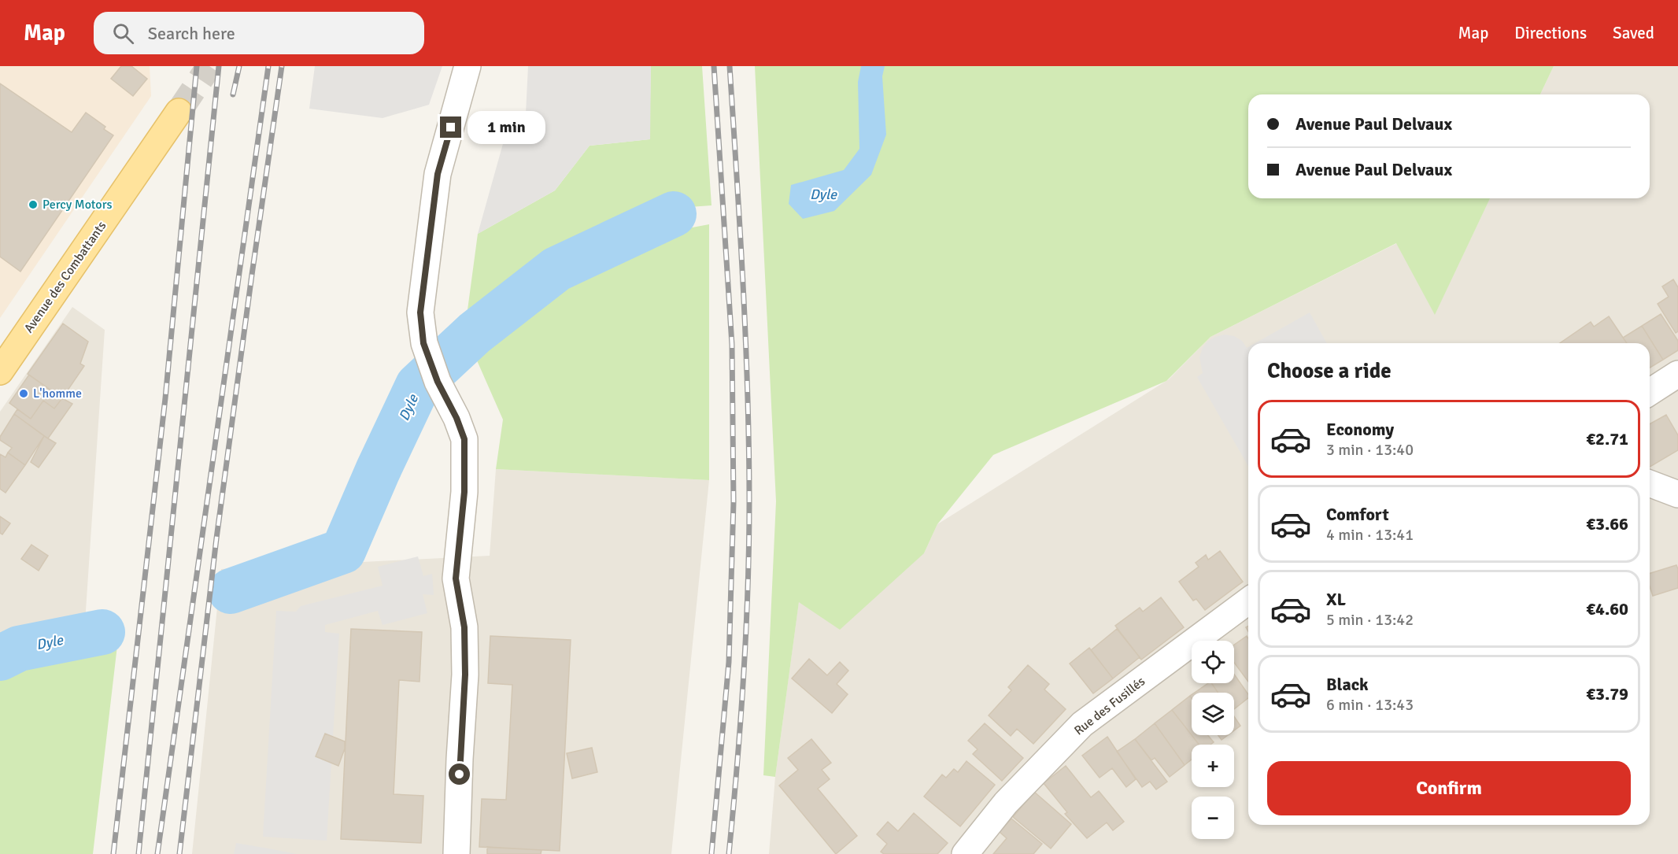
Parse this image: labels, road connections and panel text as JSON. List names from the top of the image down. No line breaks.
{"streets":{"main road":["Avenue des Combattants"],"street":["Rue des Fusillés"]},"water":["Dyle"],"places":["Percy Motors","L'homme"],"page":{"header":"Map","search":"Search here","nav":["Map","Directions","Saved"],"banner":["Avenue Paul Delvaux","Avenue Paul Delvaux"],"bubble":"1 min","heading":"Choose a ride","list":[{"name":"Economy","note":"3 min · 13:40","value":"€2.71"},{"name":"Comfort","note":"4 min · 13:41","value":"€3.66"},{"name":"XL","note":"5 min · 13:42","value":"€4.60"},{"name":"Black","note":"6 min · 13:43","value":"€3.79"}],"map_buttons":["+","−"],"buttons":"Confirm"}}
